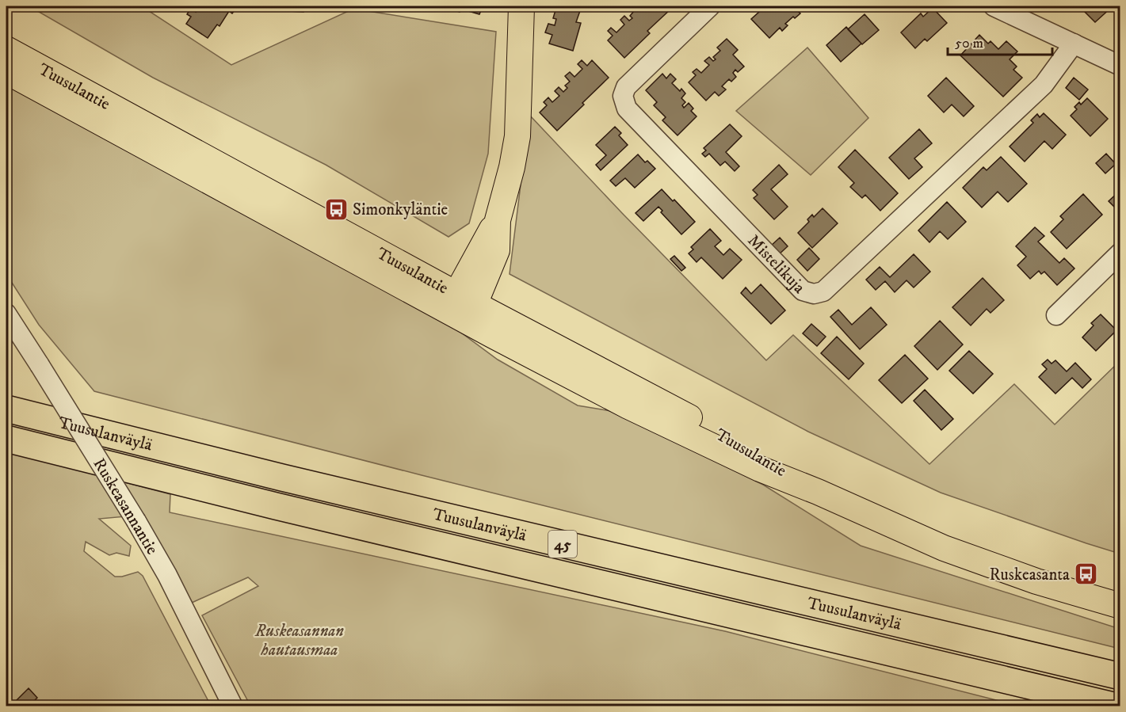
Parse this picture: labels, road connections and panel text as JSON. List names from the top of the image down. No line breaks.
{"streets":{"highway":["Tuusulanväylä","45"],"main road":["Tuusulantie"],"street":["Mistelikuja","Ruskeasannantie"]},"parks":["Ruskeasannan hautausmaa"],"places":{"bus stop":["Simonkyläntie","Ruskeasanta"]},"scale_bar":"50 m"}
